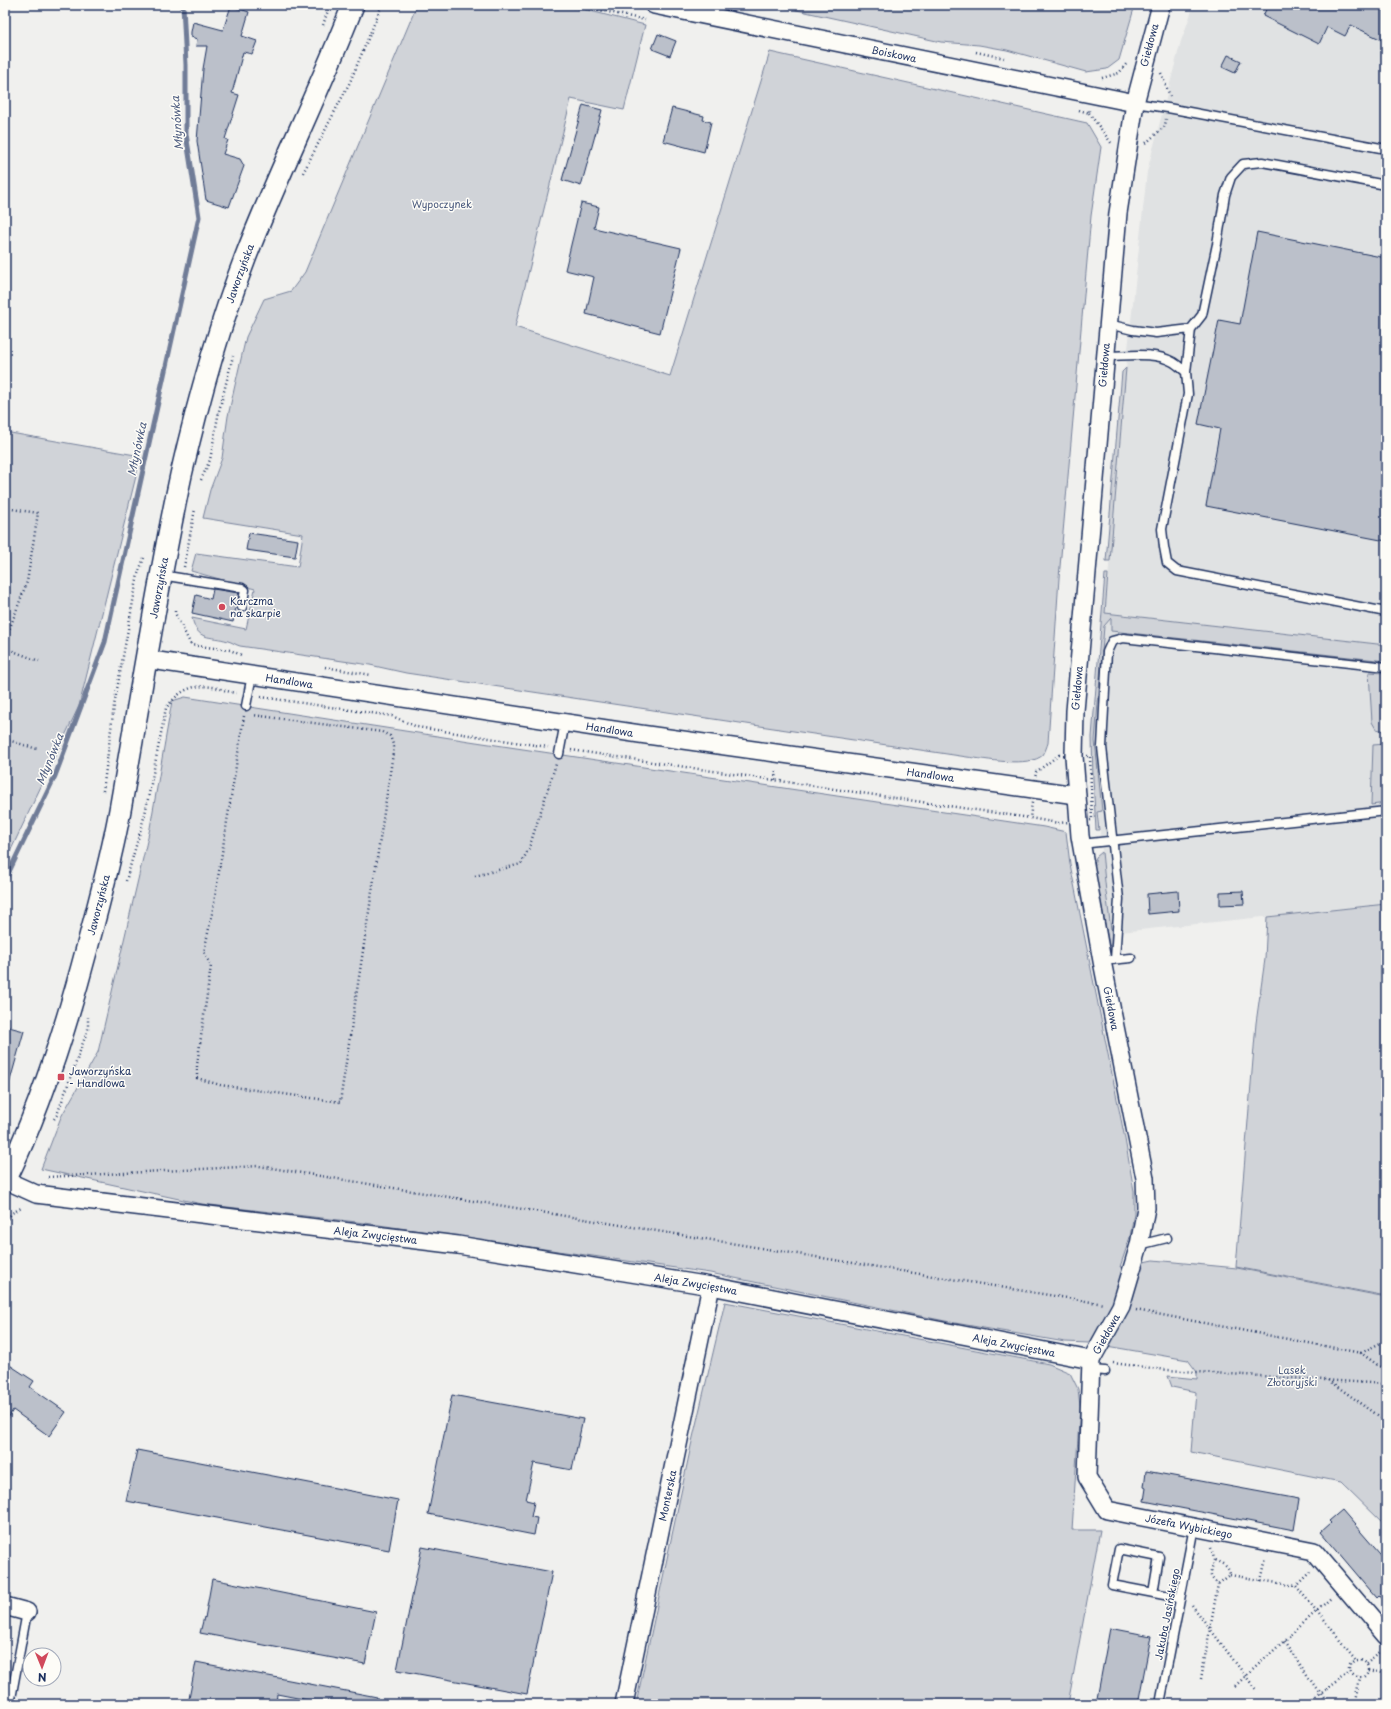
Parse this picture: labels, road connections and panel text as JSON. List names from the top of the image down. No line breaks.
{"streets":{"street":["Giełdowa","Boiskowa","Jaworzyńska","Handlowa","Aleja Zwycięstwa","Monterska","Józefa Wybickiego"],"lane":["Jakuba Jasińskiego"]},"crossings":[["Giełdowa","Boiskowa"],["Giełdowa","Handlowa"],["Giełdowa","Aleja Zwycięstwa"],["Giełdowa","Józefa Wybickiego"],["Jaworzyńska","Handlowa"],["Jaworzyńska","Aleja Zwycięstwa"],["Aleja Zwycięstwa","Monterska"],["Aleja Zwycięstwa","Józefa Wybickiego"],["Józefa Wybickiego","Jakuba Jasińskiego"]],"water":["Młynówka"],"parks":["Wypoczynek","Lasek Złotoryjski"],"places":{"other":["Karczma na skarpie"],"transit":["Jaworzyńska - Handlowa"]},"north":"bottom"}
